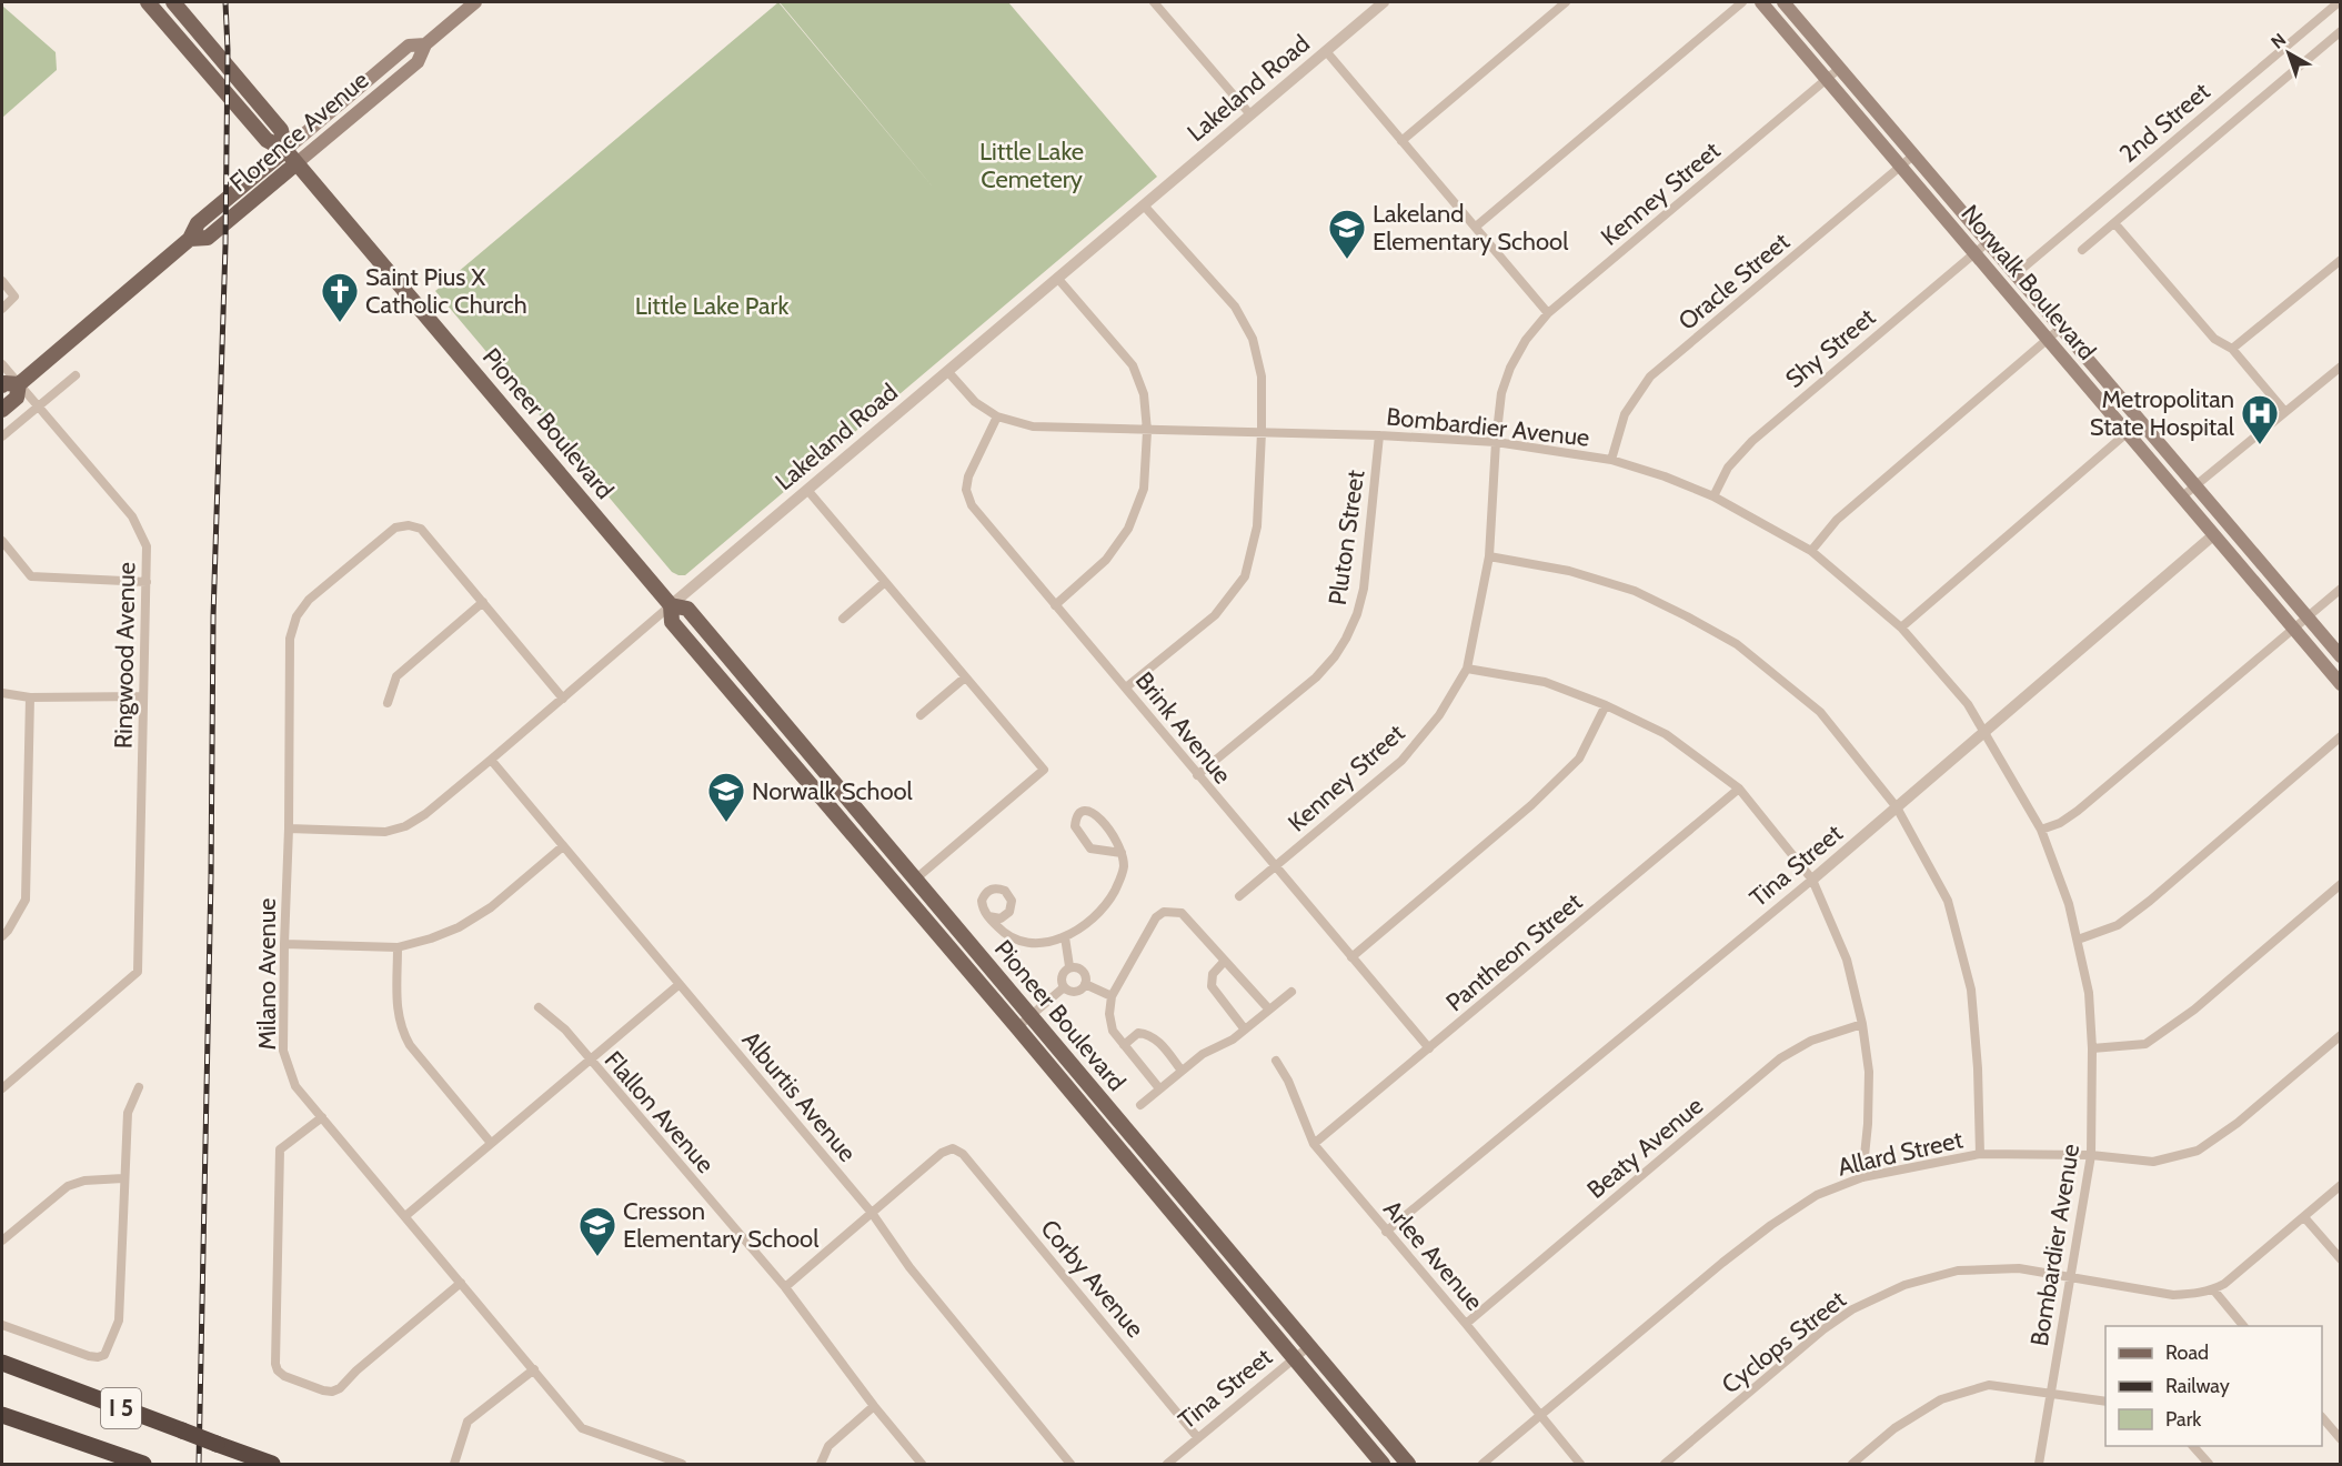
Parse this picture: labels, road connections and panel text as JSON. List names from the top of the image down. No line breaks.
{"streets":{"highway":["I 5"],"main road":["Florence Avenue","Norwalk Boulevard","Pioneer Boulevard"],"street":["Lakeland Road","2nd Street","Kenney Street","Oracle Street","Shy Street","Bombardier Avenue","Pluton Street","Ringwood Avenue","Brink Avenue","Tina Street","Pantheon Street","Milano Avenue","Alburtis Avenue","Flallon Avenue","Beaty Avenue","Allard Street","Arlee Avenue","Corby Avenue","Cyclops Street"]},"crossings":[["Lakeland Road","Pioneer Boulevard"],["Lakeland Road","Bombardier Avenue"],["Lakeland Road","Milano Avenue"],["Lakeland Road","Alburtis Avenue"],["2nd Street","Norwalk Boulevard"],["Florence Avenue","Pioneer Boulevard"],["Florence Avenue","Ringwood Avenue"],["Kenney Street","Norwalk Boulevard"],["Kenney Street","Bombardier Avenue"],["Kenney Street","Brink Avenue"],["Oracle Street","Norwalk Boulevard"],["Oracle Street","Bombardier Avenue"],["Norwalk Boulevard","Shy Street"],["Norwalk Boulevard","Tina Street"],["Shy Street","Bombardier Avenue"],["Pioneer Boulevard","Tina Street"],["Bombardier Avenue","Pluton Street"],["Bombardier Avenue","Brink Avenue"],["Bombardier Avenue","Tina Street"],["Bombardier Avenue","Allard Street"],["Bombardier Avenue","Cyclops Street"],["Pluton Street","Brink Avenue"],["Brink Avenue","Pantheon Street"],["Tina Street","Arlee Avenue"],["Tina Street","Corby Avenue"],["Pantheon Street","Arlee Avenue"],["Alburtis Avenue","Corby Avenue"],["Beaty Avenue","Arlee Avenue"],["Allard Street","Arlee Avenue"]],"parks":["Little Lake Cemetery","Little Lake Park"],"places":{"school or university":["Lakeland Elementary School","Norwalk School","Cresson Elementary School"],"church":["Saint Pius X Catholic Church"],"hospital":["Metropolitan State Hospital"]},"legend":["Road","Railway","Park"],"north":"top left"}
